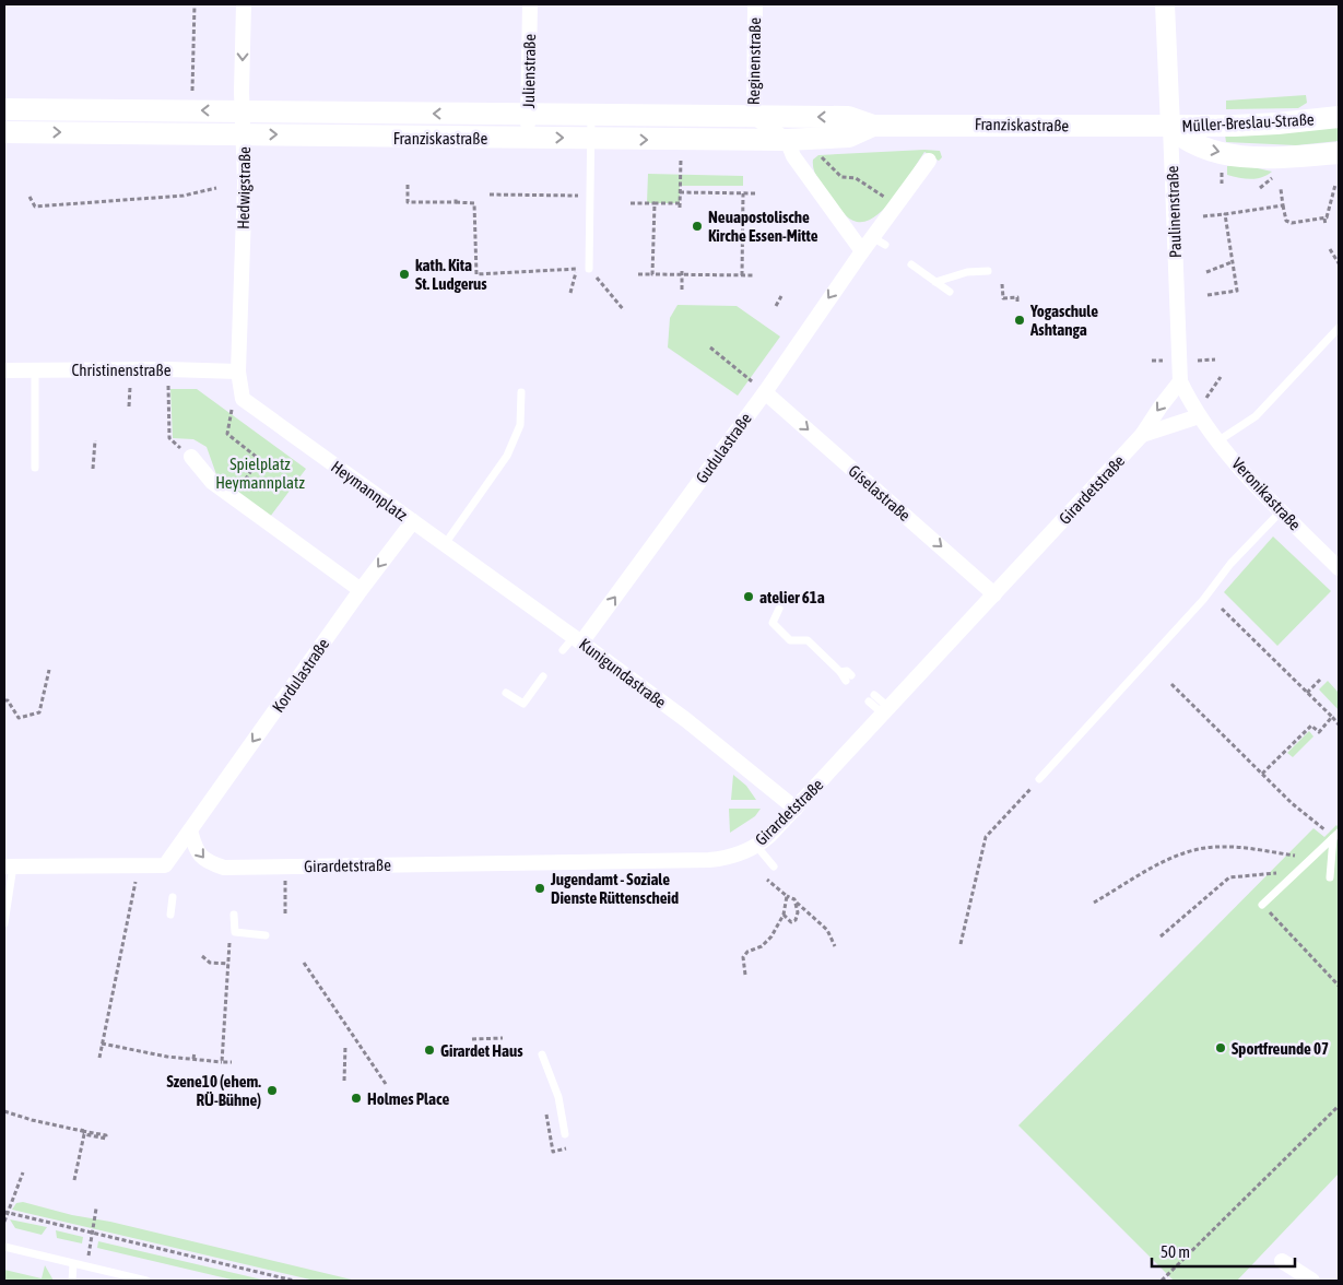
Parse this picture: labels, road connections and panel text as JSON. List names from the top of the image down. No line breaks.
{"streets":{"main road":["Müller-Breslau-Straße","Franziskastraße"],"street":["Reginenstraße","Julienstraße","Hedwigstraße","Paulinenstraße","Christinenstraße","Gudulastraße","Girardetstraße","Heymannplatz","Giselastraße","Veronikastraße","Kunigundastraße","Kordulastraße"]},"crossings":[["Reginenstraße","Franziskastraße"],["Julienstraße","Franziskastraße"],["Müller-Breslau-Straße","Franziskastraße"],["Müller-Breslau-Straße","Paulinenstraße"],["Franziskastraße","Hedwigstraße"],["Franziskastraße","Paulinenstraße"],["Hedwigstraße","Christinenstraße"],["Hedwigstraße","Heymannplatz"],["Paulinenstraße","Girardetstraße"],["Paulinenstraße","Veronikastraße"],["Christinenstraße","Heymannplatz"],["Gudulastraße","Giselastraße"],["Gudulastraße","Kunigundastraße"],["Girardetstraße","Giselastraße"],["Girardetstraße","Veronikastraße"],["Girardetstraße","Kunigundastraße"],["Girardetstraße","Kordulastraße"],["Heymannplatz","Kunigundastraße"],["Heymannplatz","Kordulastraße"],["Kunigundastraße","Kordulastraße"]],"one_way":["Girardetstraße","Giselastraße","Kordulastraße"],"parks":["Spielplatz Heymannplatz"],"places":["Neuapostolische Kirche Essen-Mitte","kath. Kita St. Ludgerus","Yogaschule Ashtanga","atelier 61a","Jugendamt - Soziale Dienste Rüttenscheid","Sportfreunde 07","Girardet Haus","Szene10 (ehem. RÜ-Bühne)","Holmes Place"],"scale_bar":"50 m"}
